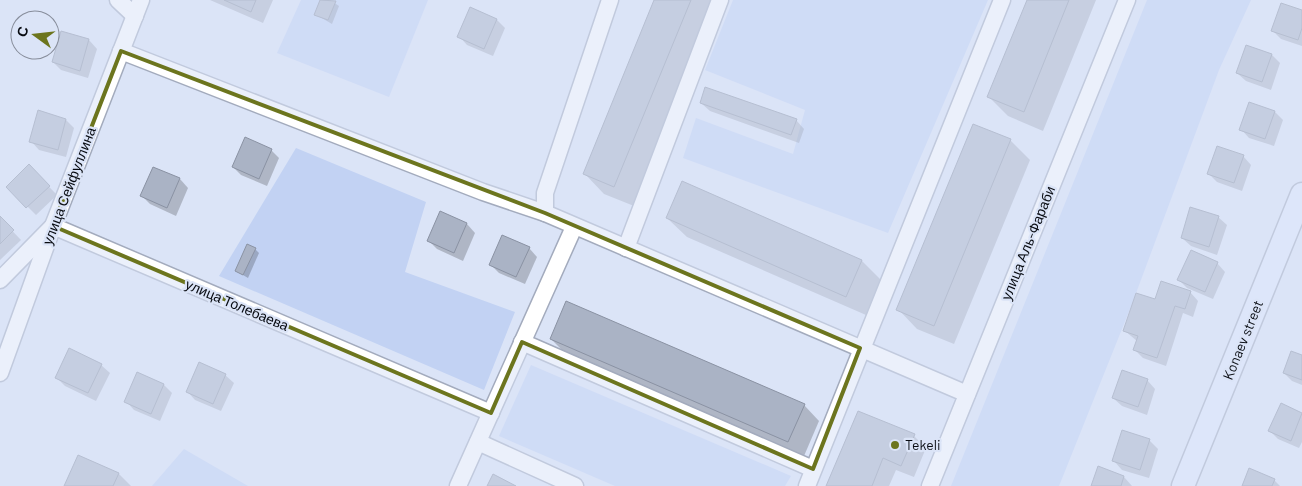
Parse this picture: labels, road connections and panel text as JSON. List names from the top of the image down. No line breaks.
{"streets":{"main road":["Konaev street"],"street":["улица Сейфуллина","улица Аль-Фараби","улица Толебаева"]},"crossings":[["улица Сейфуллина","улица Толебаева"]],"places":["Tekeli"],"north":"left"}
